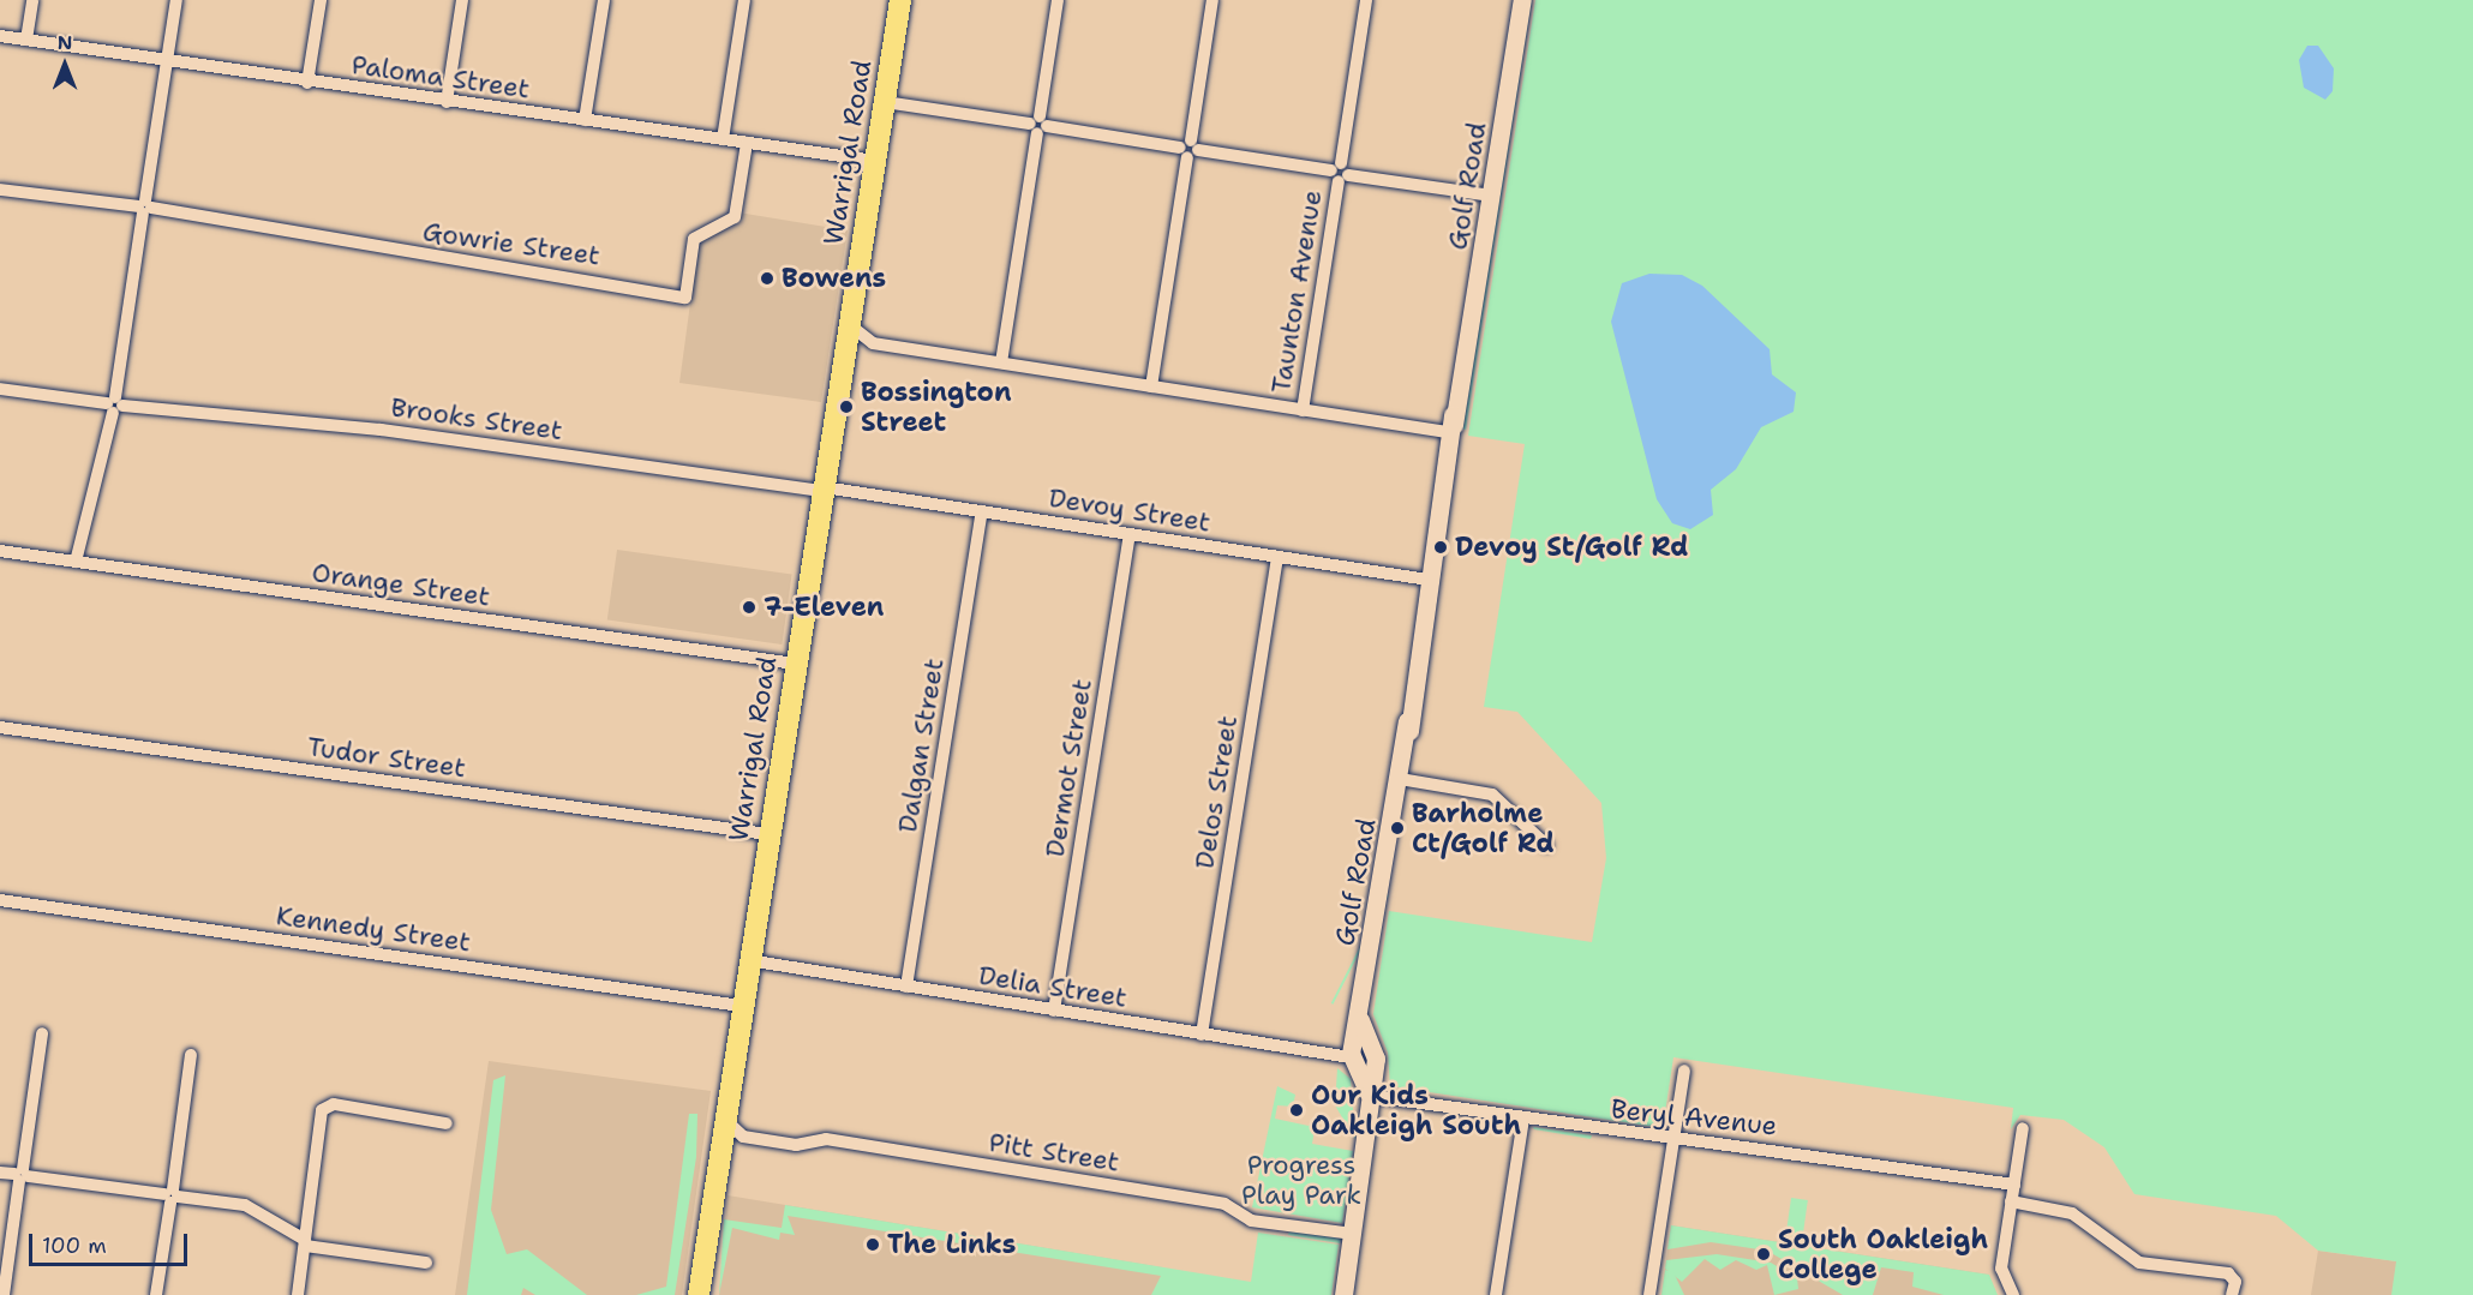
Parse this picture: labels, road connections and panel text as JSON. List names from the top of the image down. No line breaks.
{"streets":{"highway":["Warrigal Road"],"street":["Paloma Street","Golf Road","Gowrie Street","Taunton Avenue","Brooks Street","Devoy Street","Orange Street","Dalgan Street","Tudor Street","Dermot Street","Delos Street","Kennedy Street","Delia Street","Beryl Avenue","Pitt Street"]},"crossings":[["Paloma Street","Warrigal Road"],["Paloma Street","Gowrie Street"],["Warrigal Road","Brooks Street"],["Warrigal Road","Devoy Street"],["Warrigal Road","Orange Street"],["Warrigal Road","Tudor Street"],["Warrigal Road","Kennedy Street"],["Warrigal Road","Delia Street"],["Golf Road","Devoy Street"],["Golf Road","Delia Street"],["Brooks Street","Devoy Street"],["Devoy Street","Dalgan Street"],["Devoy Street","Dermot Street"],["Devoy Street","Delos Street"],["Dalgan Street","Delia Street"],["Dermot Street","Delia Street"],["Delos Street","Delia Street"]],"parks":["Progress Play Park"],"places":["Bowens","Bossington Street","Devoy St/Golf Rd","7-Eleven","Barholme Ct/Golf Rd","Our Kids Oakleigh South","The Links","South Oakleigh College"],"scale_bar":"100 m","north":"top"}
